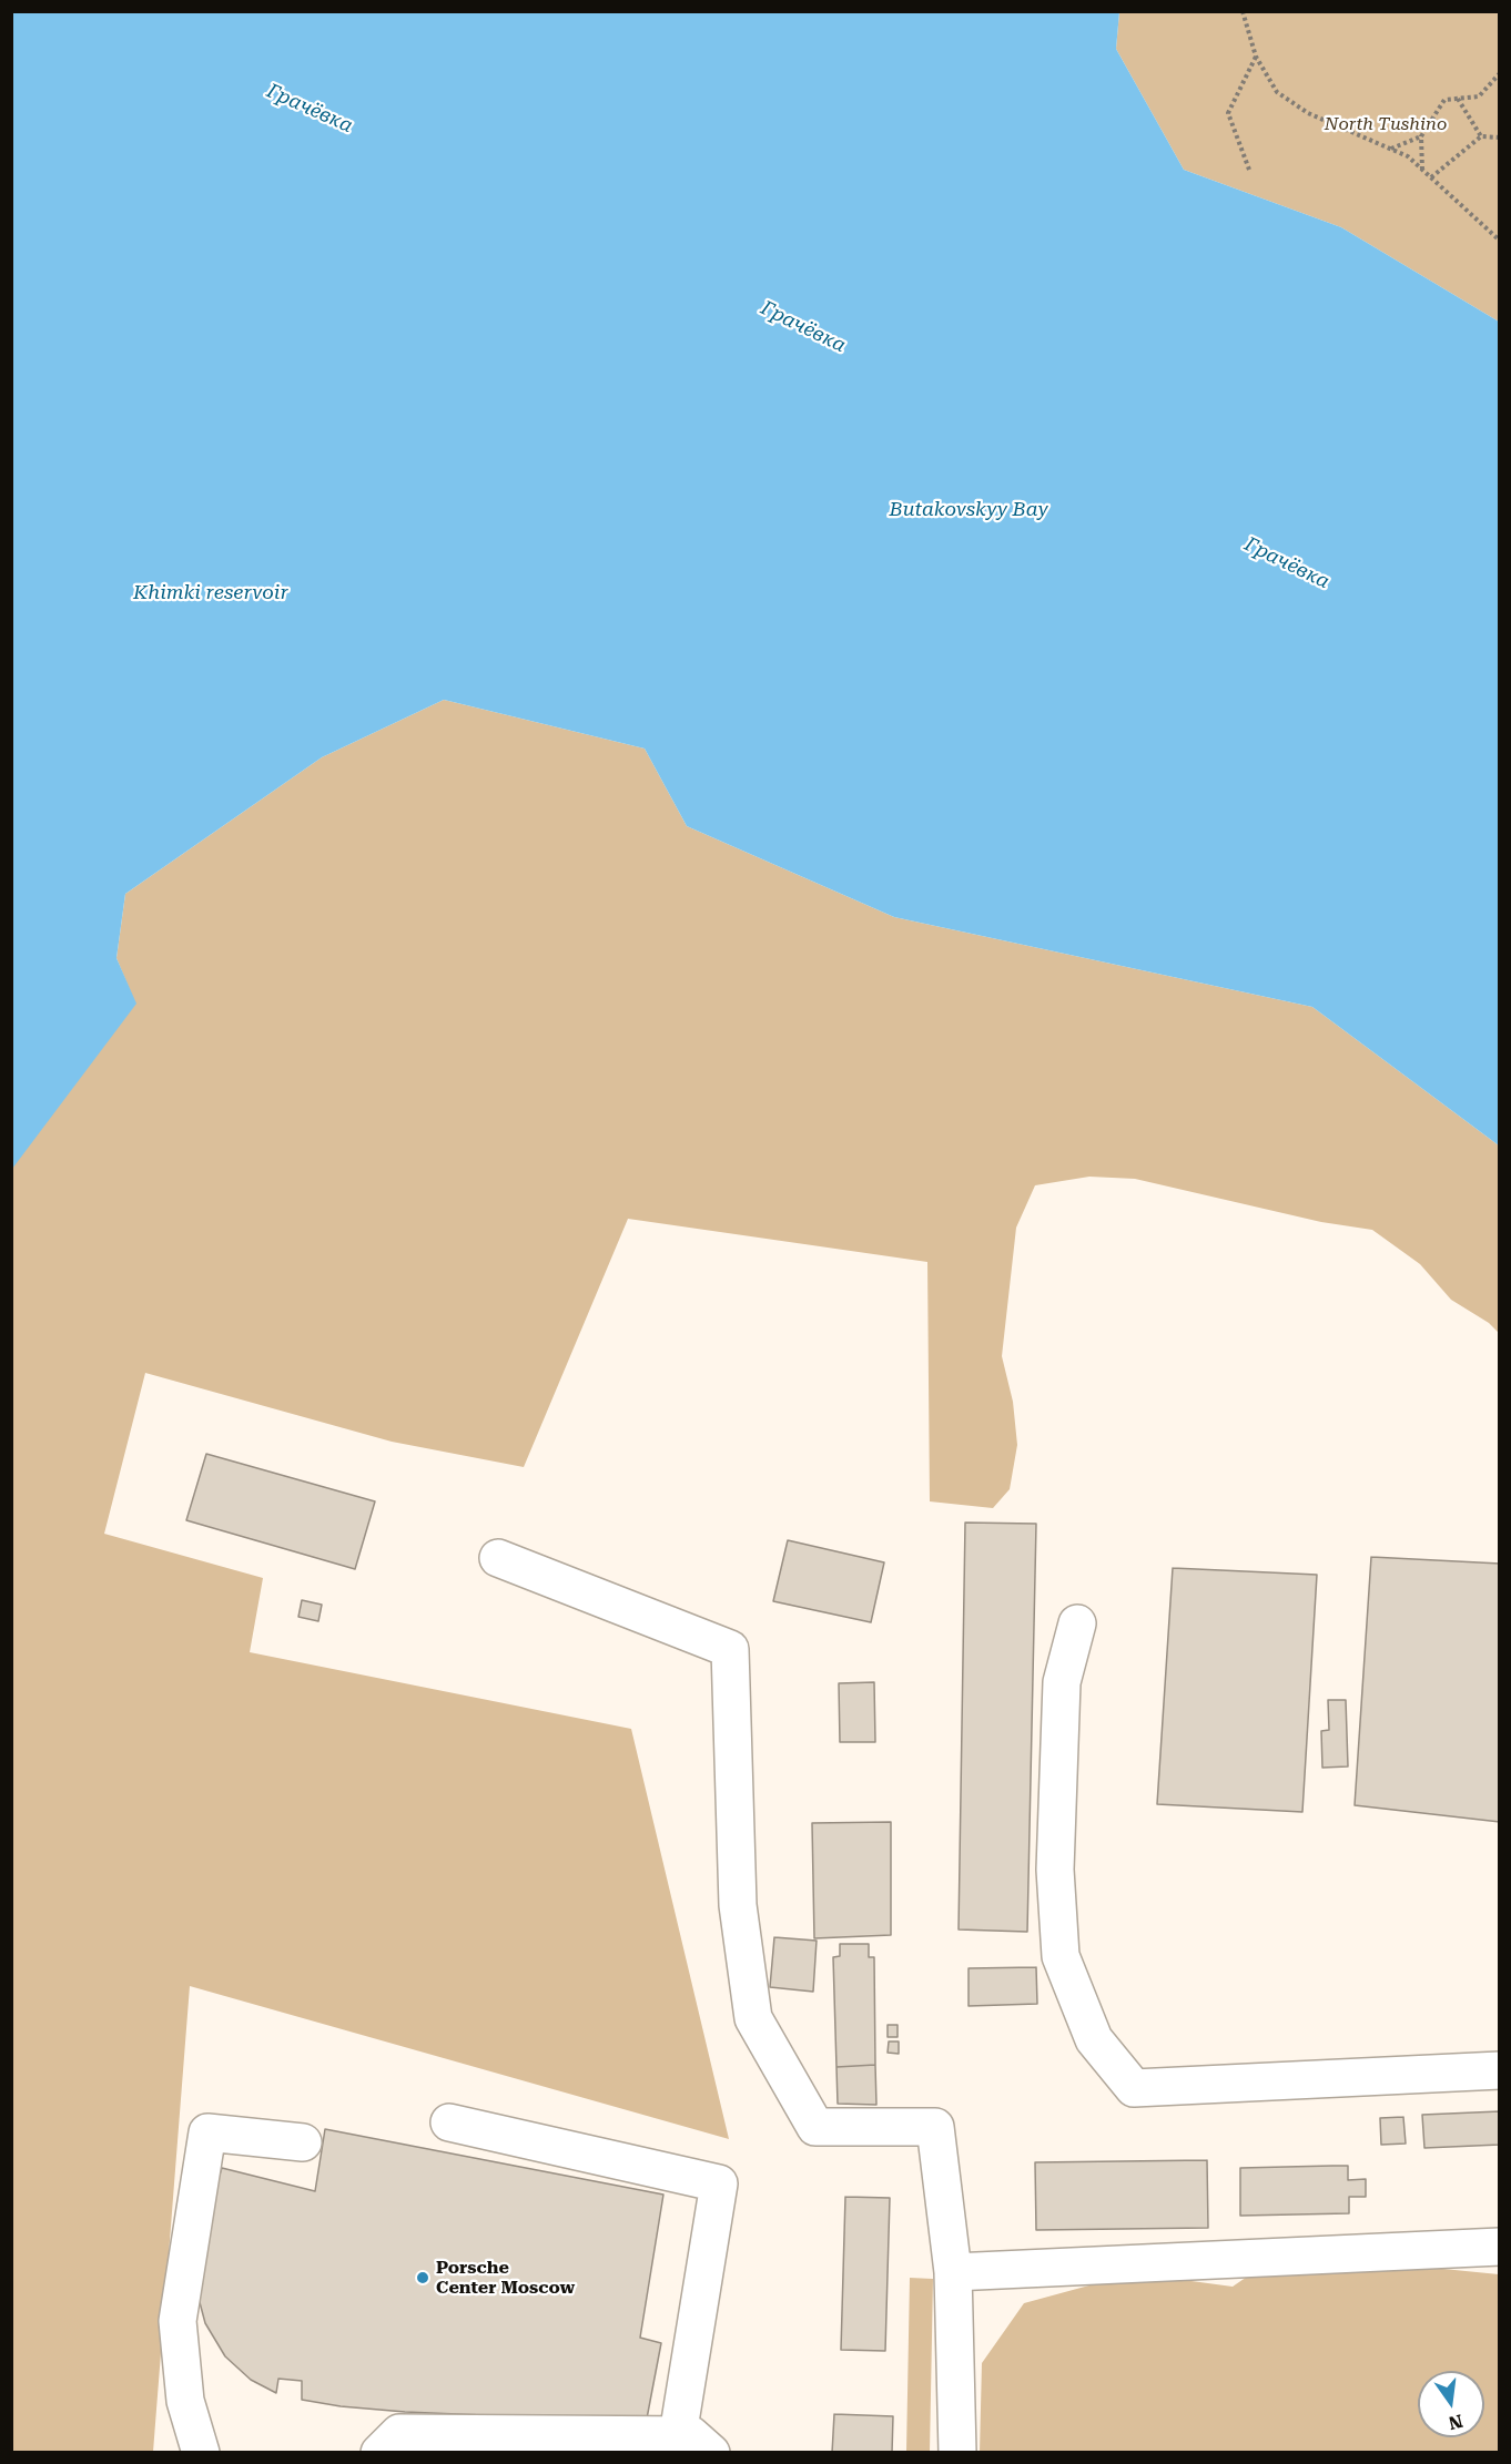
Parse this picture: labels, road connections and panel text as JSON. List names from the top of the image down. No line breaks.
{"water":["Грачёвка","Butakovskyy Bay","Khimki reservoir"],"parks":["North Tushino"],"places":["Porsche Center Moscow"],"north":"bottom"}
